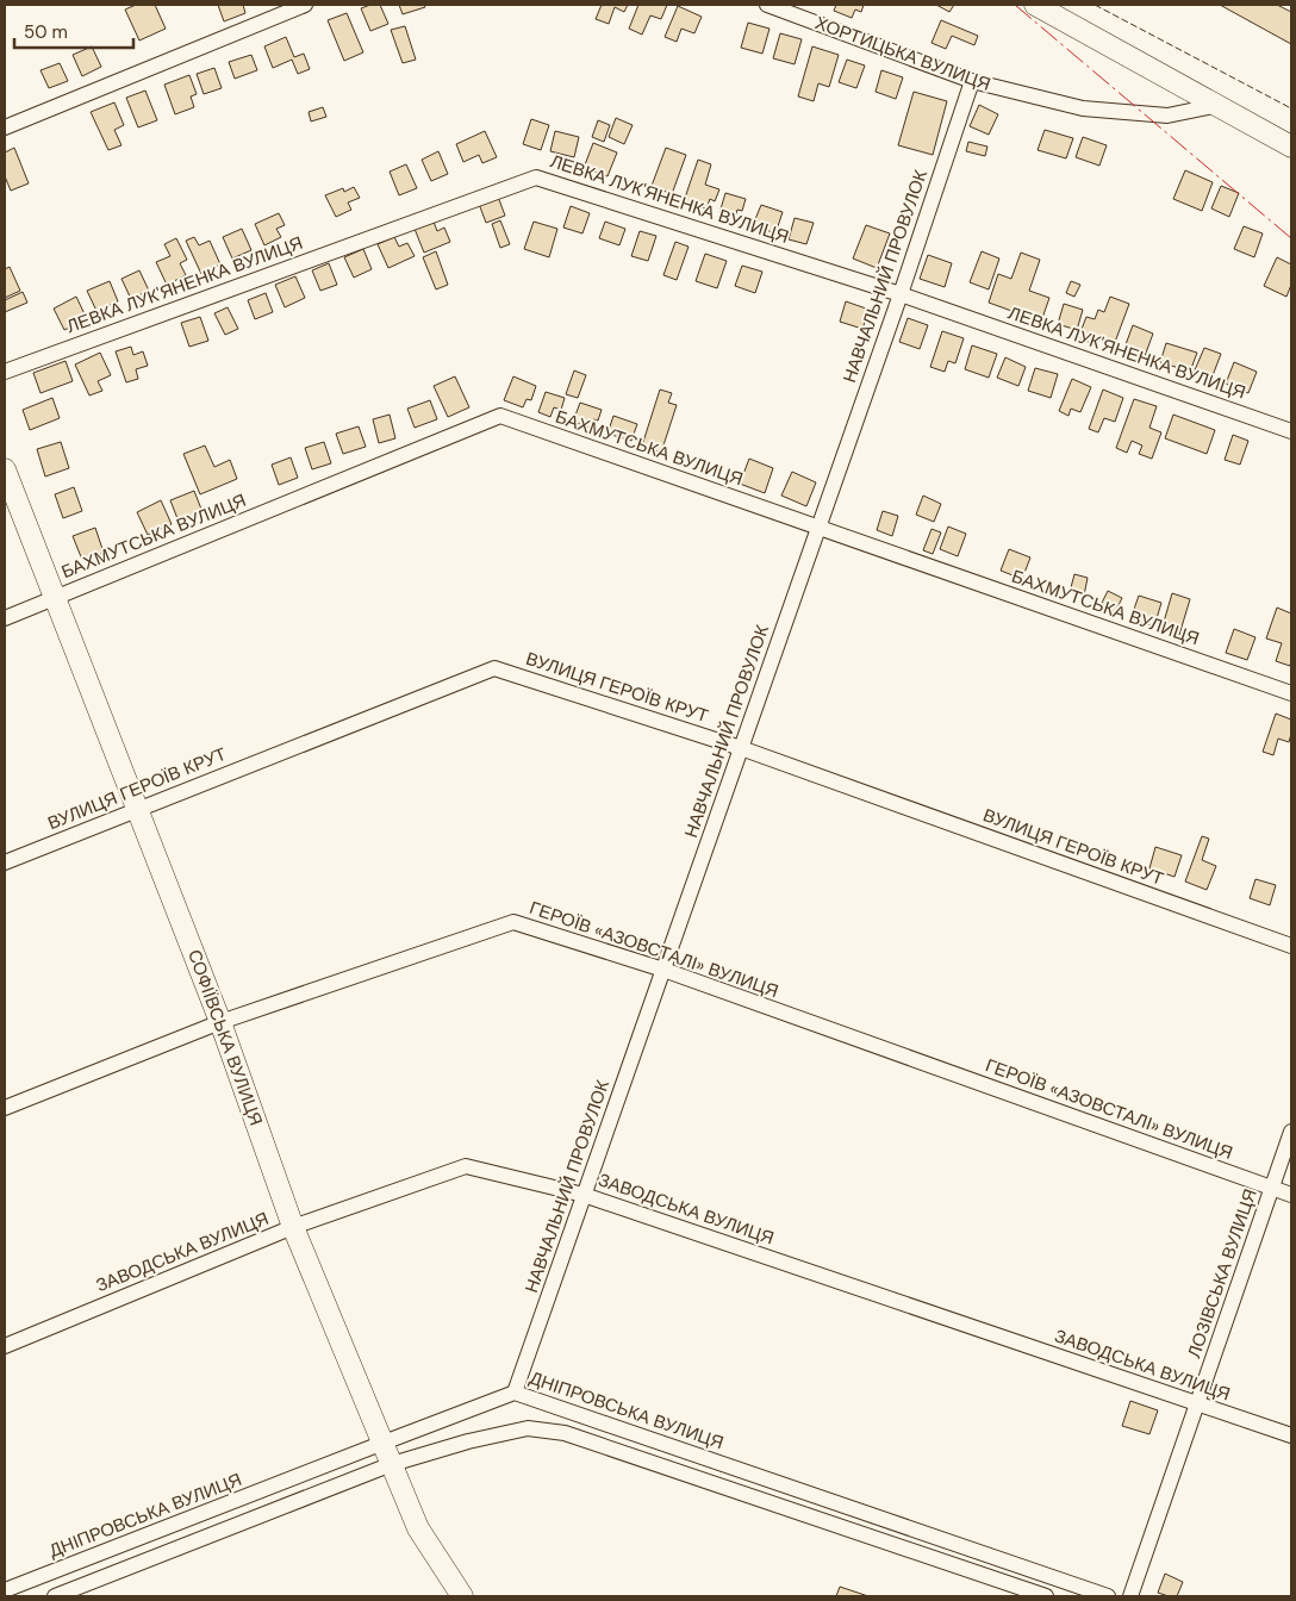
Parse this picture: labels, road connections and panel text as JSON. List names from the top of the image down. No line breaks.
{"streets":{"street":["ХОРТИЦЬКА ВУЛИЦЯ","ЛЕВКА ЛУК'ЯНЕНКА ВУЛИЦЯ","НАВЧАЛЬНИЙ ПРОВУЛОК","БАХМУТСЬКА ВУЛИЦЯ","ВУЛИЦЯ ГЕРОЇВ КРУТ","ГЕРОЇВ «АЗОВСТАЛІ» ВУЛИЦЯ","СОФІЇВСЬКА ВУЛИЦЯ","ЗАВОДСЬКА ВУЛИЦЯ","ЛОЗІВСЬКА ВУЛИЦЯ","ДНІПРОВСЬКА ВУЛИЦЯ"]},"crossings":[["ХОРТИЦЬКА ВУЛИЦЯ","НАВЧАЛЬНИЙ ПРОВУЛОК"],["ЛЕВКА ЛУК'ЯНЕНКА ВУЛИЦЯ","НАВЧАЛЬНИЙ ПРОВУЛОК"],["НАВЧАЛЬНИЙ ПРОВУЛОК","БАХМУТСЬКА ВУЛИЦЯ"],["НАВЧАЛЬНИЙ ПРОВУЛОК","ВУЛИЦЯ ГЕРОЇВ КРУТ"],["НАВЧАЛЬНИЙ ПРОВУЛОК","ГЕРОЇВ «АЗОВСТАЛІ» ВУЛИЦЯ"],["НАВЧАЛЬНИЙ ПРОВУЛОК","ЗАВОДСЬКА ВУЛИЦЯ"],["НАВЧАЛЬНИЙ ПРОВУЛОК","ДНІПРОВСЬКА ВУЛИЦЯ"],["БАХМУТСЬКА ВУЛИЦЯ","СОФІЇВСЬКА ВУЛИЦЯ"],["ВУЛИЦЯ ГЕРОЇВ КРУТ","СОФІЇВСЬКА ВУЛИЦЯ"],["ГЕРОЇВ «АЗОВСТАЛІ» ВУЛИЦЯ","СОФІЇВСЬКА ВУЛИЦЯ"],["ГЕРОЇВ «АЗОВСТАЛІ» ВУЛИЦЯ","ЛОЗІВСЬКА ВУЛИЦЯ"],["СОФІЇВСЬКА ВУЛИЦЯ","ЗАВОДСЬКА ВУЛИЦЯ"],["СОФІЇВСЬКА ВУЛИЦЯ","ДНІПРОВСЬКА ВУЛИЦЯ"],["ЗАВОДСЬКА ВУЛИЦЯ","ЛОЗІВСЬКА ВУЛИЦЯ"]],"scale_bar":"50 m"}
